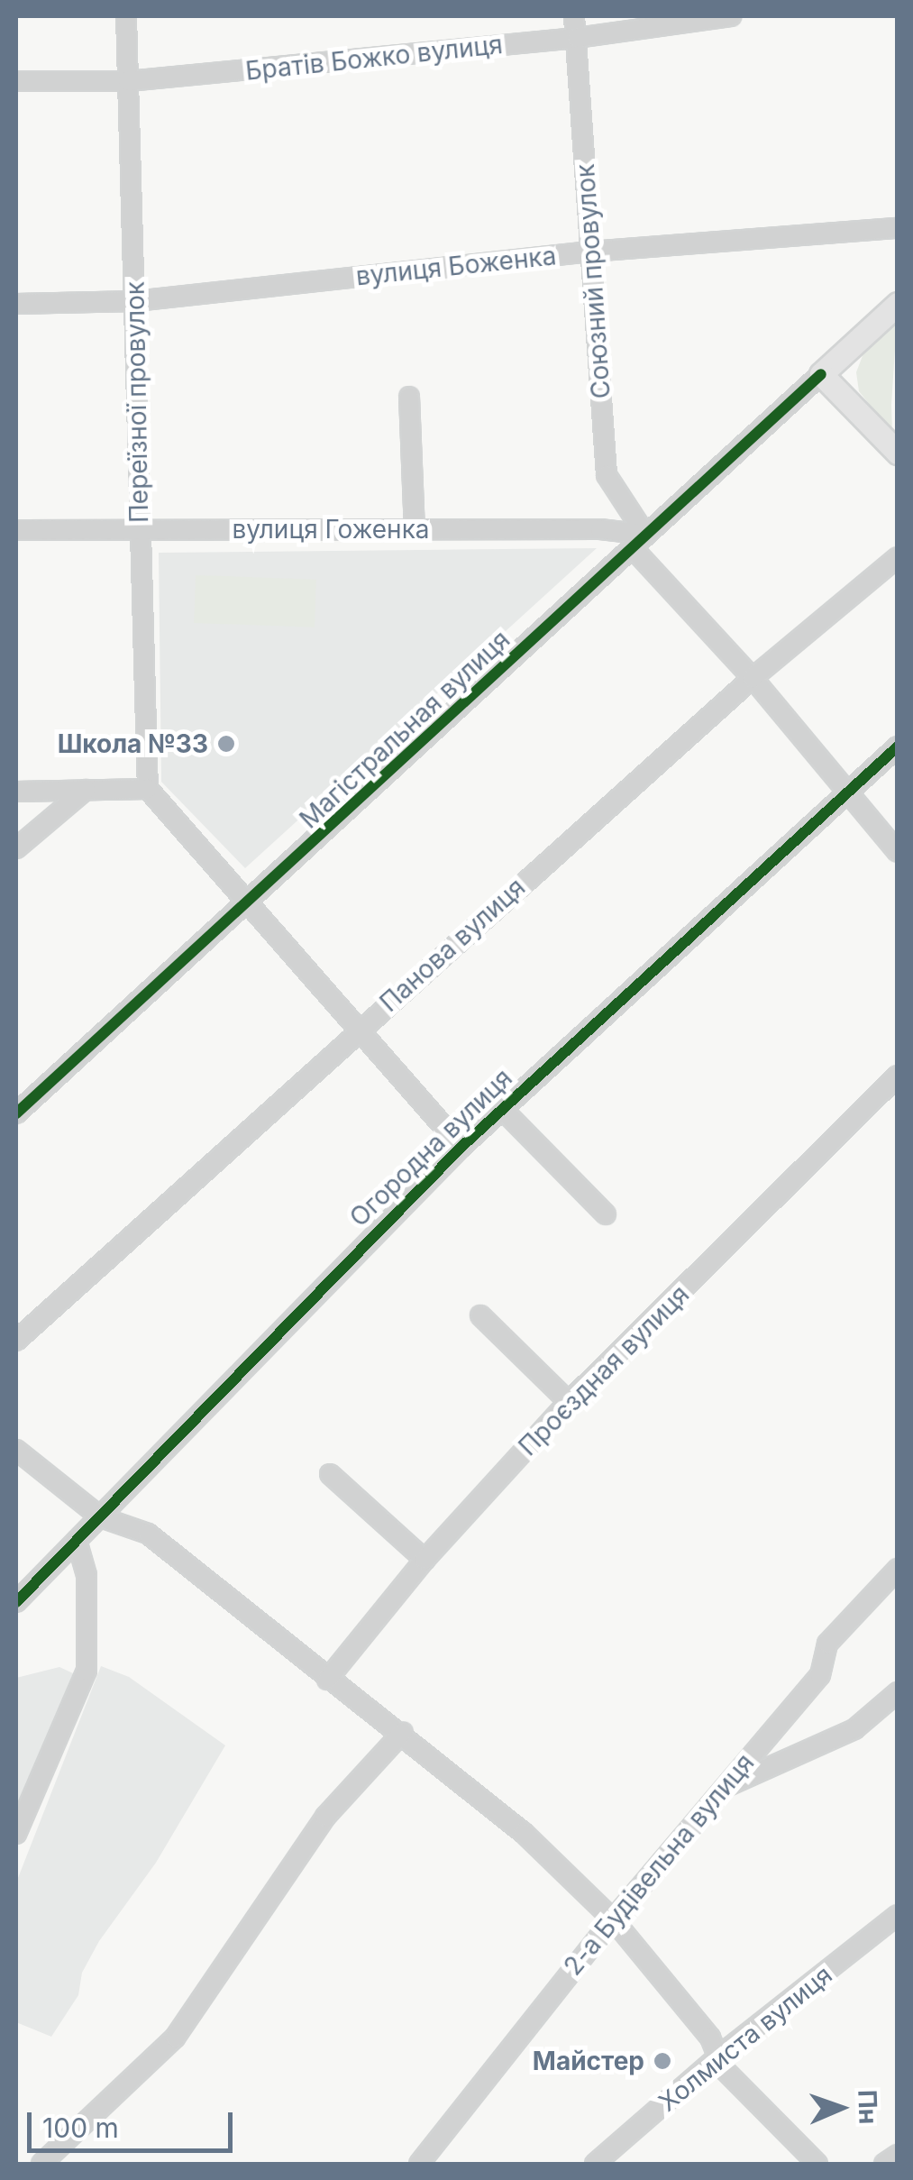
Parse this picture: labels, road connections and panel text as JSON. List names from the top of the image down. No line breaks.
{"streets":{"main road":["Магістральная вулиця"],"street":["Братів Божко вулиця","вулиця Боженка","Союзний провулок","Переїзної провулок","вулиця Гоженка","Панова вулиця","Огородна вулиця","Проєздная вулиця","2-а Будівельна вулиця","Холмиста вулиця"]},"crossings":[["Братів Божко вулиця","Союзний провулок"],["Братів Божко вулиця","Переїзної провулок"],["вулиця Боженка","Союзний провулок"],["вулиця Боженка","Переїзної провулок"],["Союзний провулок","вулиця Гоженка"],["Союзний провулок","Магістральная вулиця"],["Союзний провулок","Панова вулиця"],["Союзний провулок","Огородна вулиця"],["Переїзної провулок","вулиця Гоженка"],["вулиця Гоженка","Магістральная вулиця"]],"places":["Школа №33","Майстер"],"scale_bar":"100 m","north":"right"}
